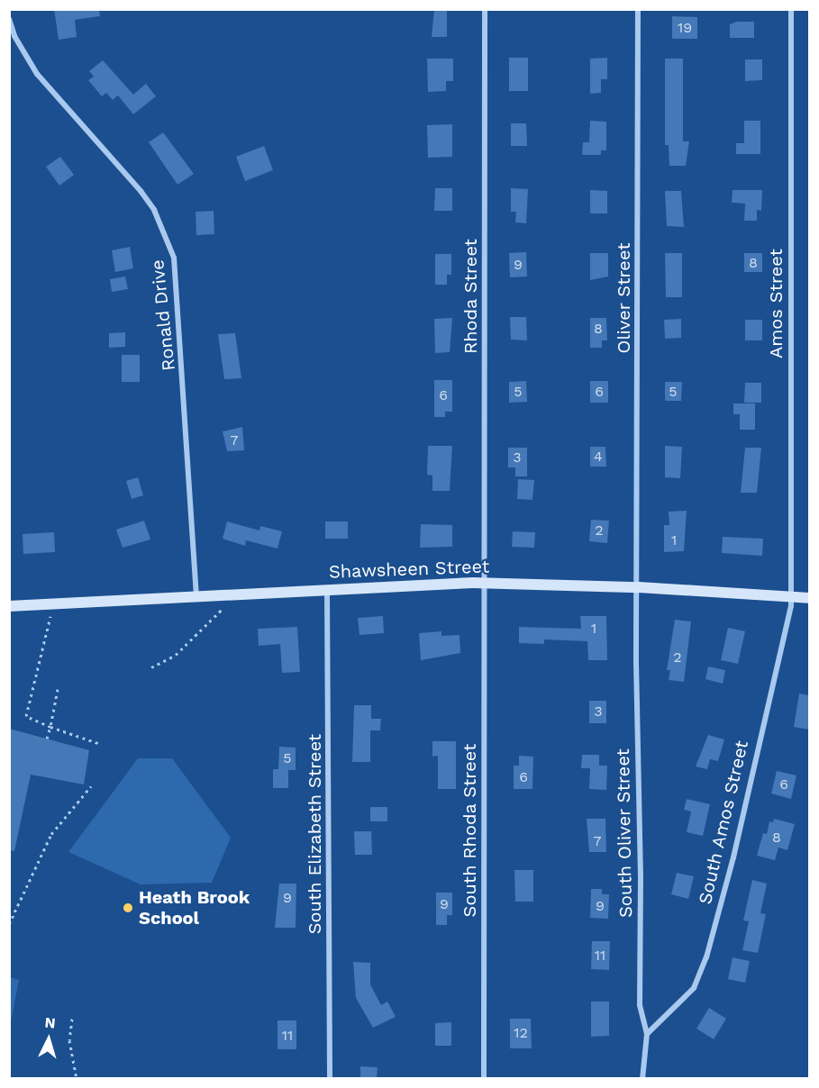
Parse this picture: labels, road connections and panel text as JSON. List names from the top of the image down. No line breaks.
{"streets":{"main road":["Shawsheen Street"],"street":["Rhoda Street","Oliver Street","Amos Street","Ronald Drive","South Amos Street","South Rhoda Street","South Oliver Street","South Elizabeth Street"]},"crossings":[["Rhoda Street","Shawsheen Street"],["Rhoda Street","South Rhoda Street"],["Oliver Street","Shawsheen Street"],["Oliver Street","South Oliver Street"],["Amos Street","Shawsheen Street"],["Amos Street","South Amos Street"],["Ronald Drive","Shawsheen Street"],["Shawsheen Street","South Amos Street"],["Shawsheen Street","South Rhoda Street"],["Shawsheen Street","South Oliver Street"],["Shawsheen Street","South Elizabeth Street"],["South Amos Street","South Oliver Street"]],"places":["Heath Brook School"],"house_numbers":["19","8","9","8","5","6","5","6","7","4","3","2","1","1","2","3","5","6","6","8","7","9","9","9","11","12","11"],"north":"top"}
